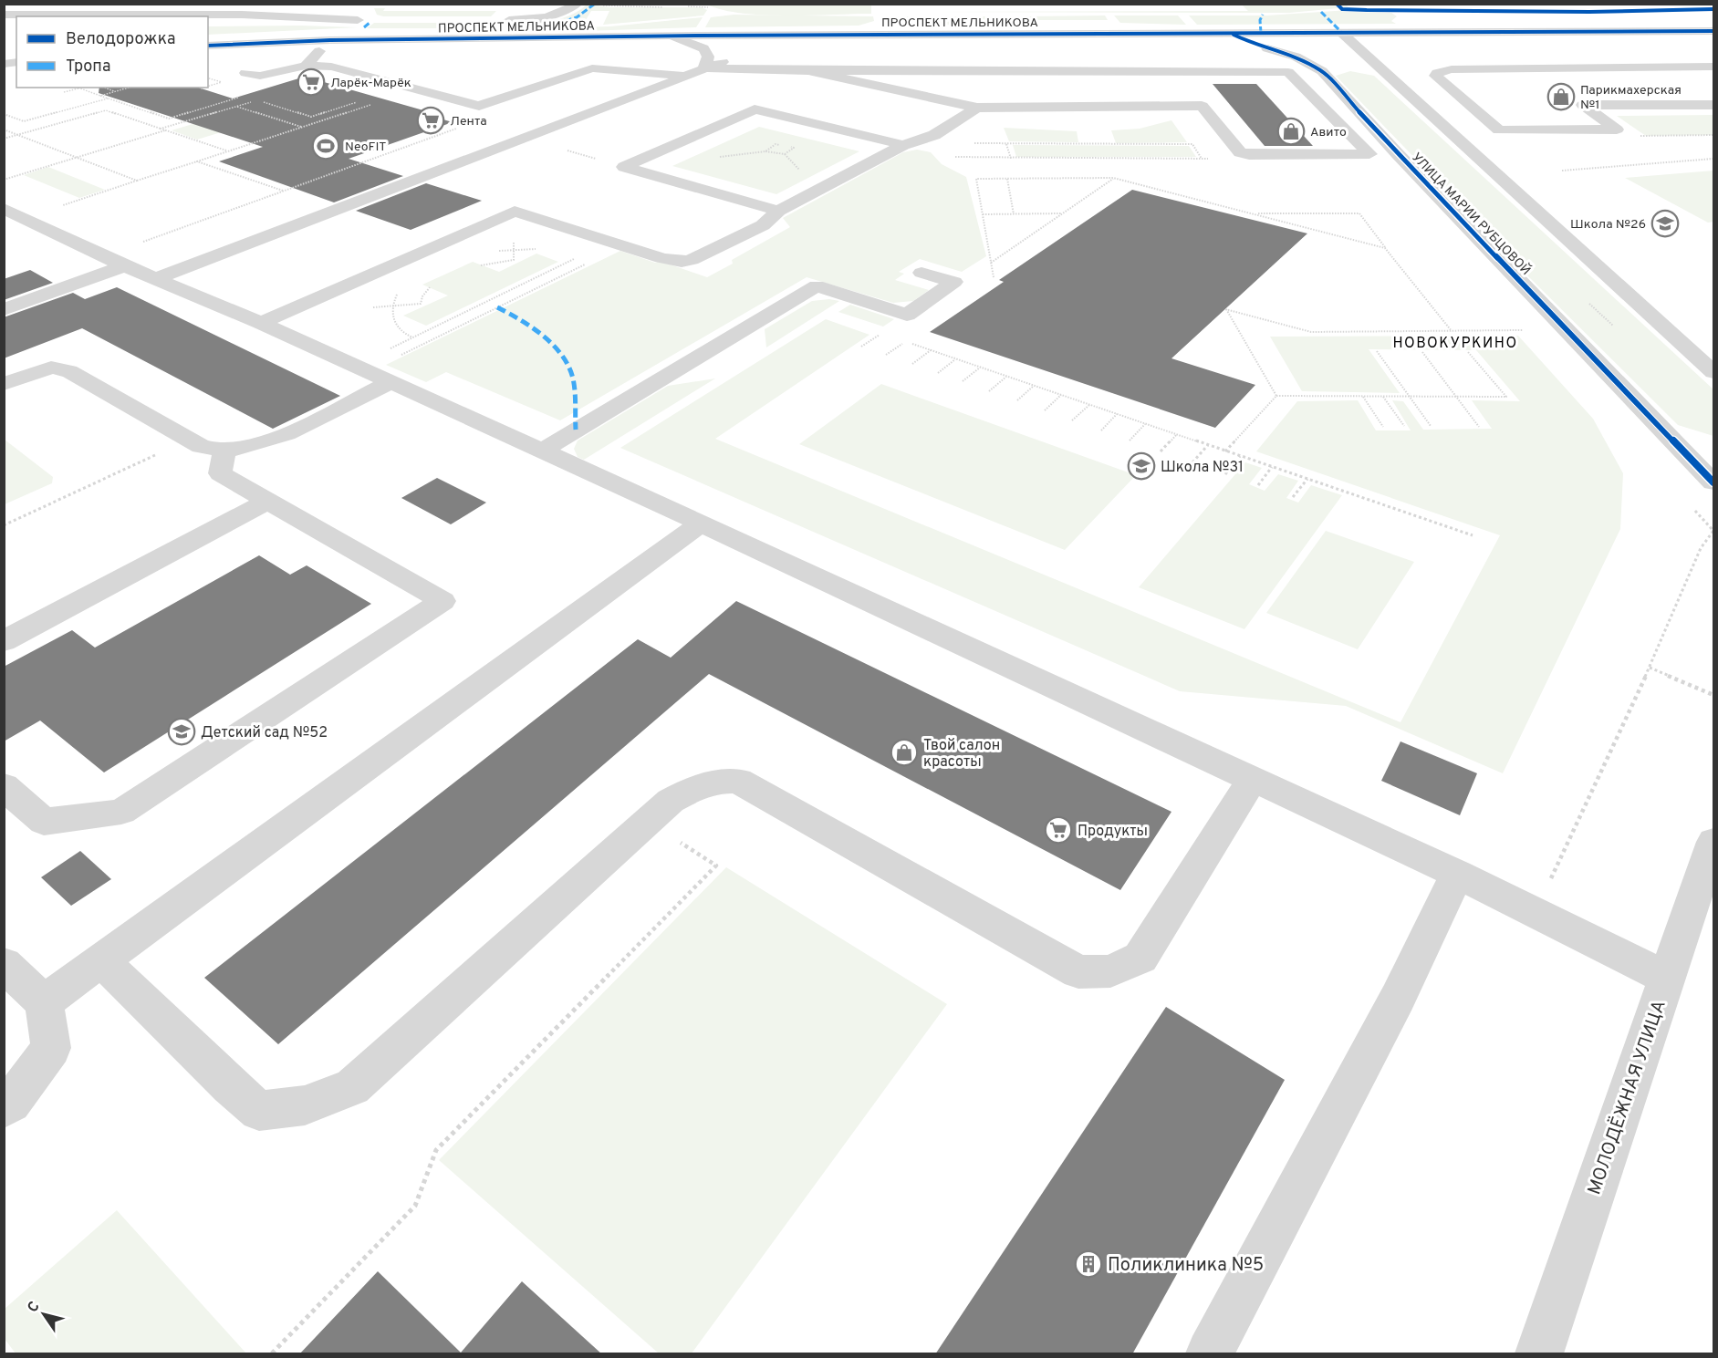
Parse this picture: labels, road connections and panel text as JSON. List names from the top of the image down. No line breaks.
{"streets":{"street":["ПРОСПЕКТ МЕЛЬНИКОВА","УЛИЦА МАРИИ РУБЦОВОЙ","МОЛОДЁЖНАЯ УЛИЦА"]},"crossings":[["ПРОСПЕКТ МЕЛЬНИКОВА","УЛИЦА МАРИИ РУБЦОВОЙ"]],"districts":["НОВОКУРКИНО"],"places":{"supermarket":["Ларёк-Марёк","Лента","Продукты"],"shop":["Парикмахерская №1","Авито","Твой салон красоты"],"sports":["NeoFIT"],"school or university":["Школа №26","Школа №31","Детский сад №52"],"building":["Поликлиника №5"]},"legend":["Велодорожка","Тропа"],"north":"top left"}
